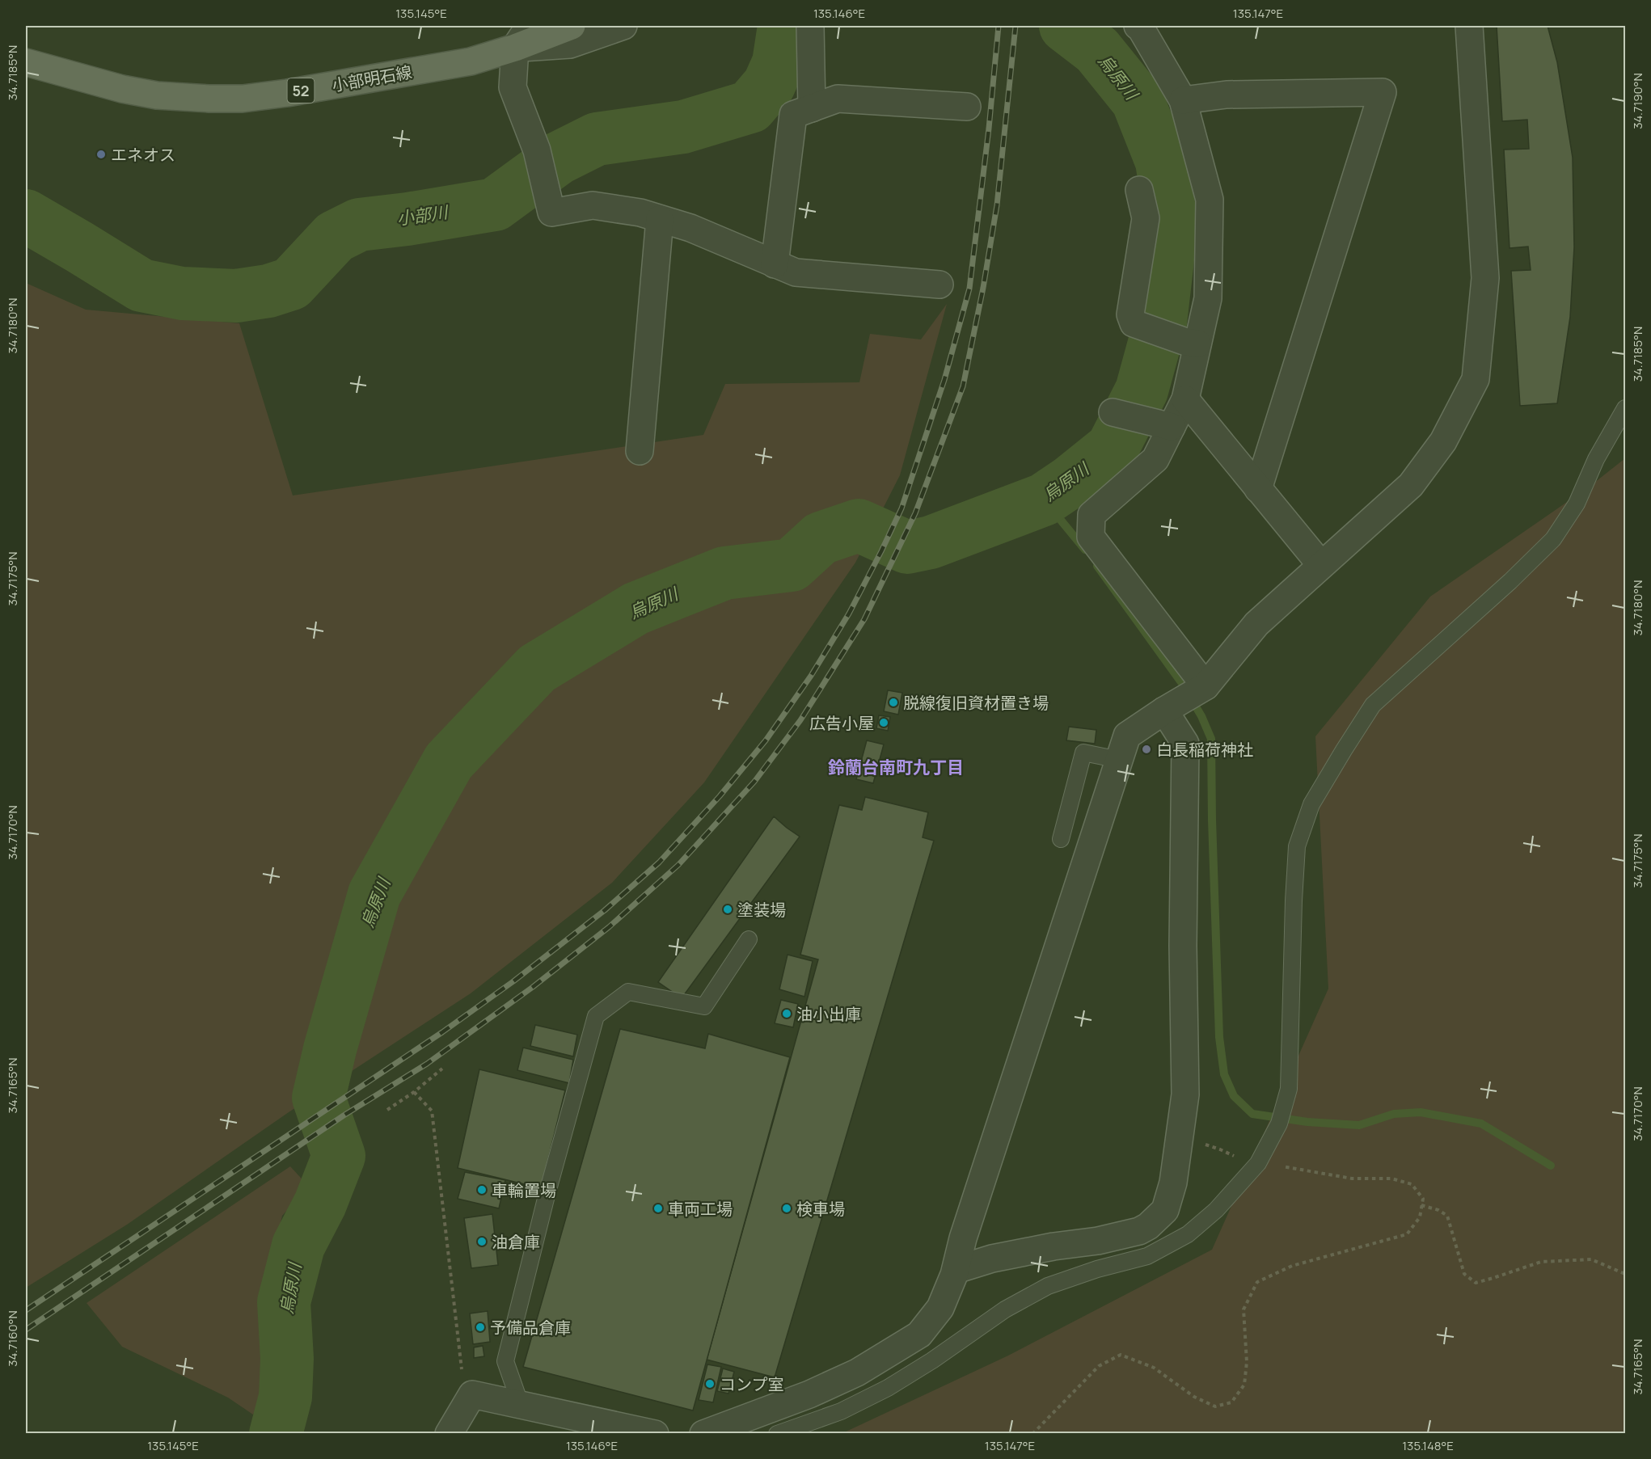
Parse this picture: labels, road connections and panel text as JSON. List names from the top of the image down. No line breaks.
{"streets":{"main road":["小部明石線","52"]},"districts":["鈴蘭台南町九丁目"],"water":["烏原川","小部川"],"places":["エネオス","脱線復旧資材置き場","広告小屋","白長稲荷神社","塗装場","油小出庫","車輪置場","車両工場","検車場","油倉庫","予備品倉庫","コンプ室"],"coordinates":["135.145°E","135.146°E","135.147°E","34.7185°N","34.7190°N","34.7180°N","34.7175°N","34.7170°N","34.7165°N","34.7160°N","135.148°E"]}
